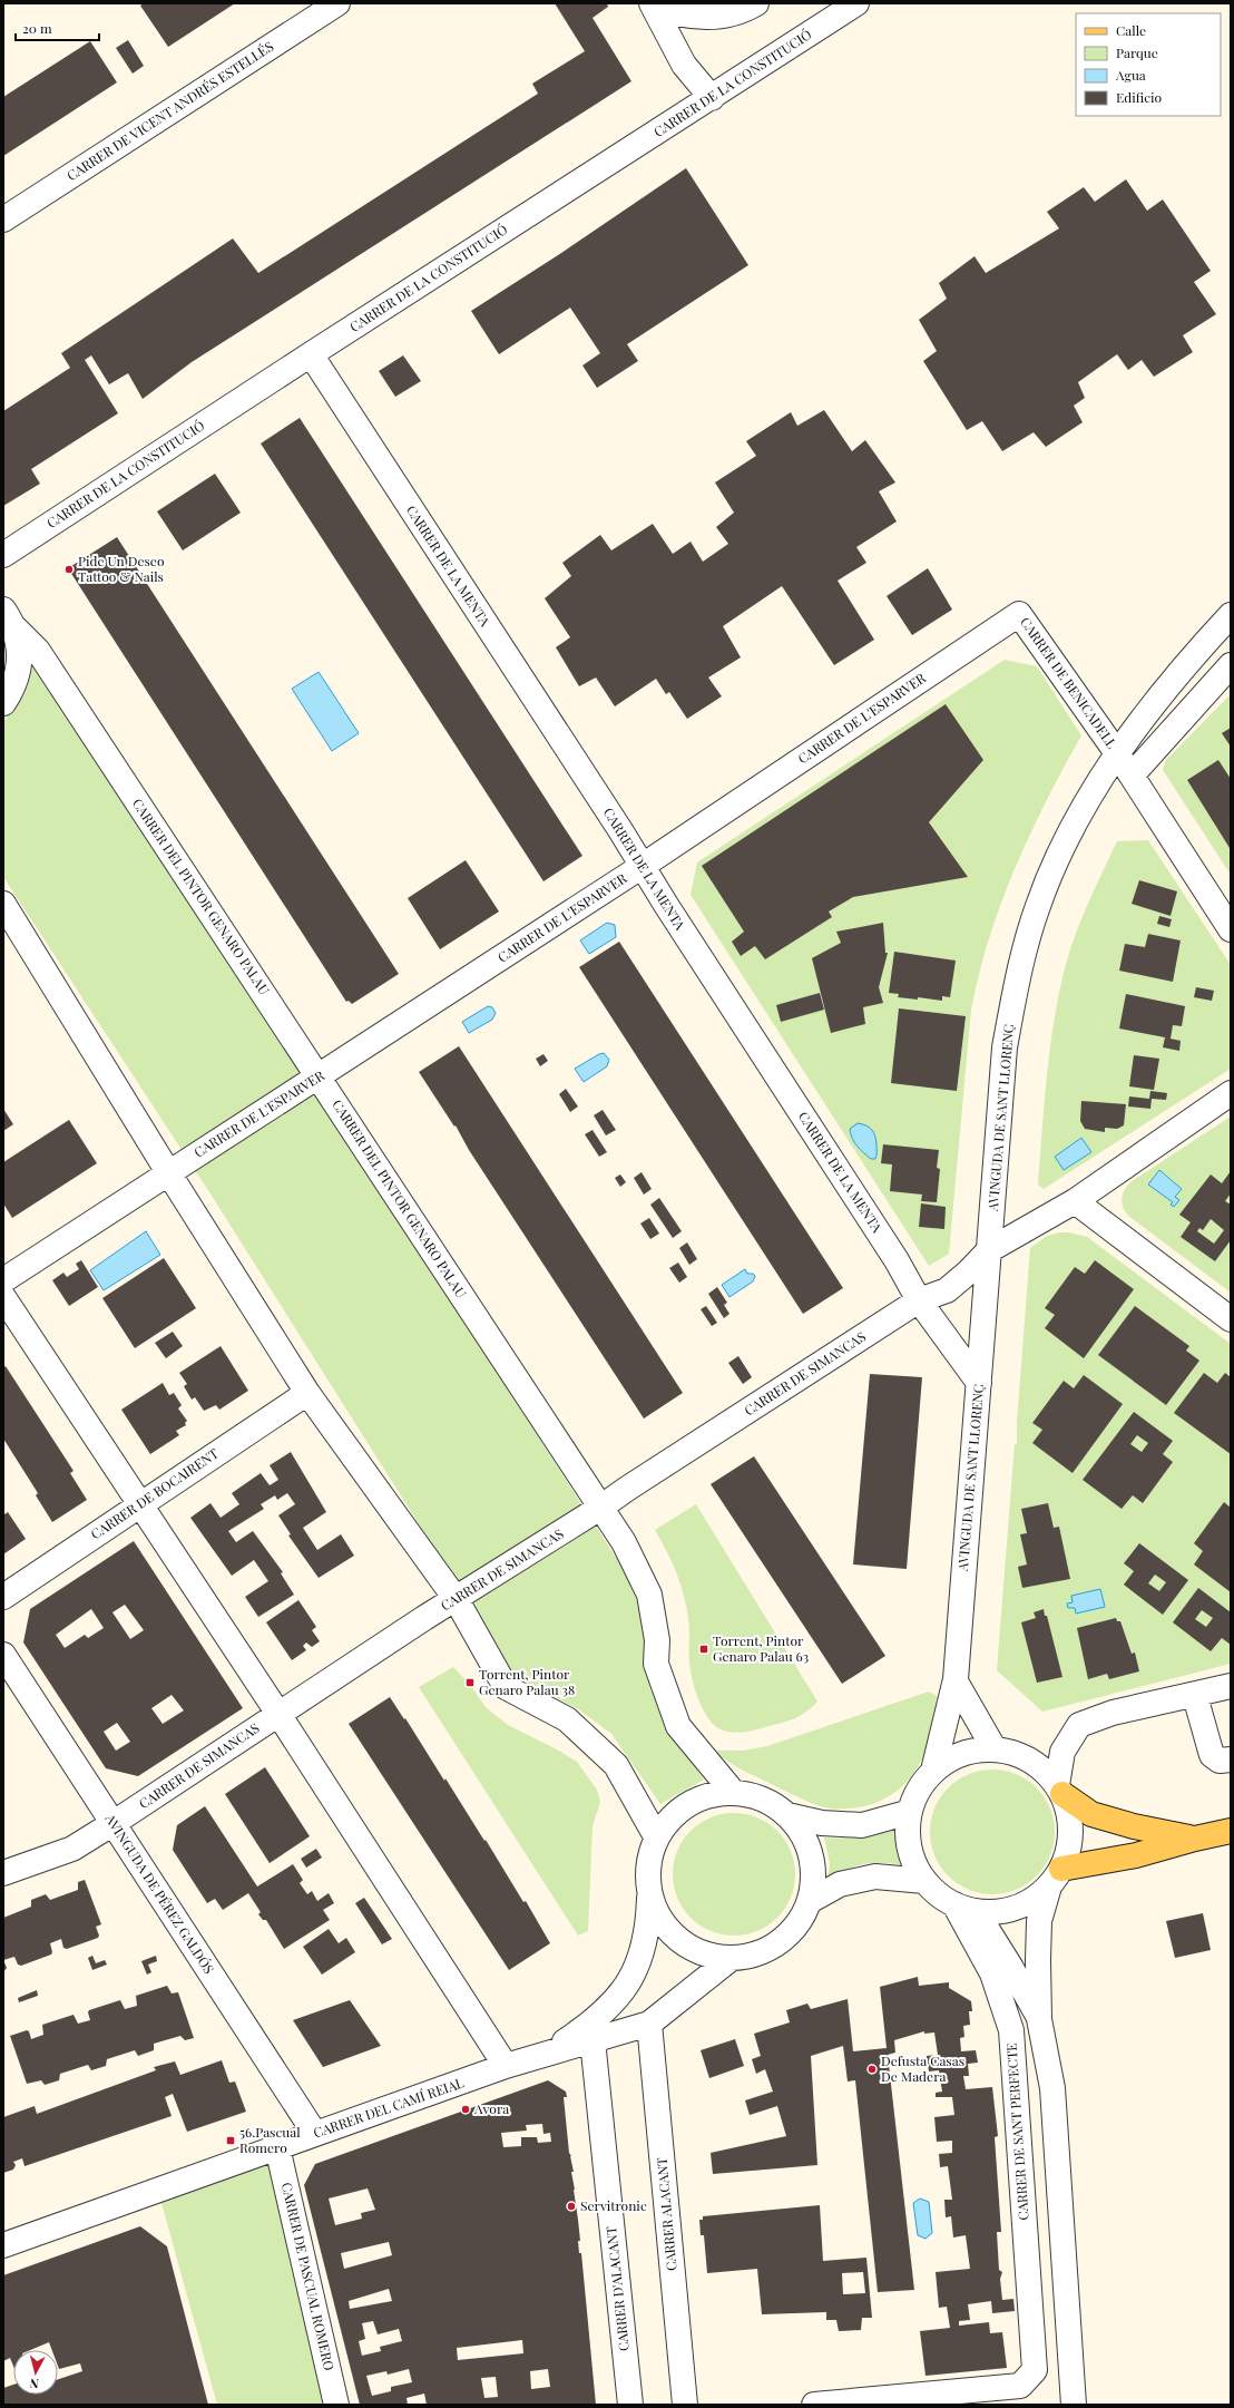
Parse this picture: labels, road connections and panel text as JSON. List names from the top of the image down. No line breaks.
{"streets":{"street":["CARRER DE LA CONSTITUCIÓ","CARRER DE VICENT ANDRÉS ESTELLÉS","CARRER DE LA MENTA","CARRER DE BENICADELL","CARRER DE L'ESPARVER","CARRER DEL PINTOR GENARO PALAU","AVINGUDA DE SANT LLORENÇ","CARRER DE SIMANCAS","CARRER DE BOCAIRENT","AVINGUDA DE PÉREZ GALDÓS","CARRER DEL CAMÍ REIAL","CARRER DE SANT PERFECTE","CARRER ALACANT","CARRER DE PASCUAL ROMERO","CARRER D'ALACANT"]},"crossings":[["CARRER DE LA CONSTITUCIÓ","CARRER DE LA MENTA"],["CARRER DE LA MENTA","CARRER DE L'ESPARVER"],["CARRER DE LA MENTA","AVINGUDA DE SANT LLORENÇ"],["CARRER DE LA MENTA","CARRER DE SIMANCAS"],["CARRER DE BENICADELL","CARRER DE L'ESPARVER"],["CARRER DE BENICADELL","AVINGUDA DE SANT LLORENÇ"],["CARRER DE L'ESPARVER","CARRER DEL PINTOR GENARO PALAU"],["CARRER DEL PINTOR GENARO PALAU","CARRER DE SIMANCAS"],["AVINGUDA DE SANT LLORENÇ","CARRER DE SIMANCAS"],["CARRER DE SIMANCAS","AVINGUDA DE PÉREZ GALDÓS"],["AVINGUDA DE PÉREZ GALDÓS","CARRER DEL CAMÍ REIAL"],["CARRER DEL CAMÍ REIAL","CARRER ALACANT"],["CARRER DEL CAMÍ REIAL","CARRER DE PASCUAL ROMERO"],["CARRER DEL CAMÍ REIAL","CARRER D'ALACANT"]],"places":{"other":["Pide Un Deseo Tattoo & Nails","Defusta Casas De Madera","Avora","Servitronic"],"transit":["Torrent, Pintor Genaro Palau 63","Torrent, Pintor Genaro Palau 38","56.Pascual Romero"]},"legend":["Calle","Parque","Agua","Edificio"],"scale_bar":"20 m","north":"bottom"}
